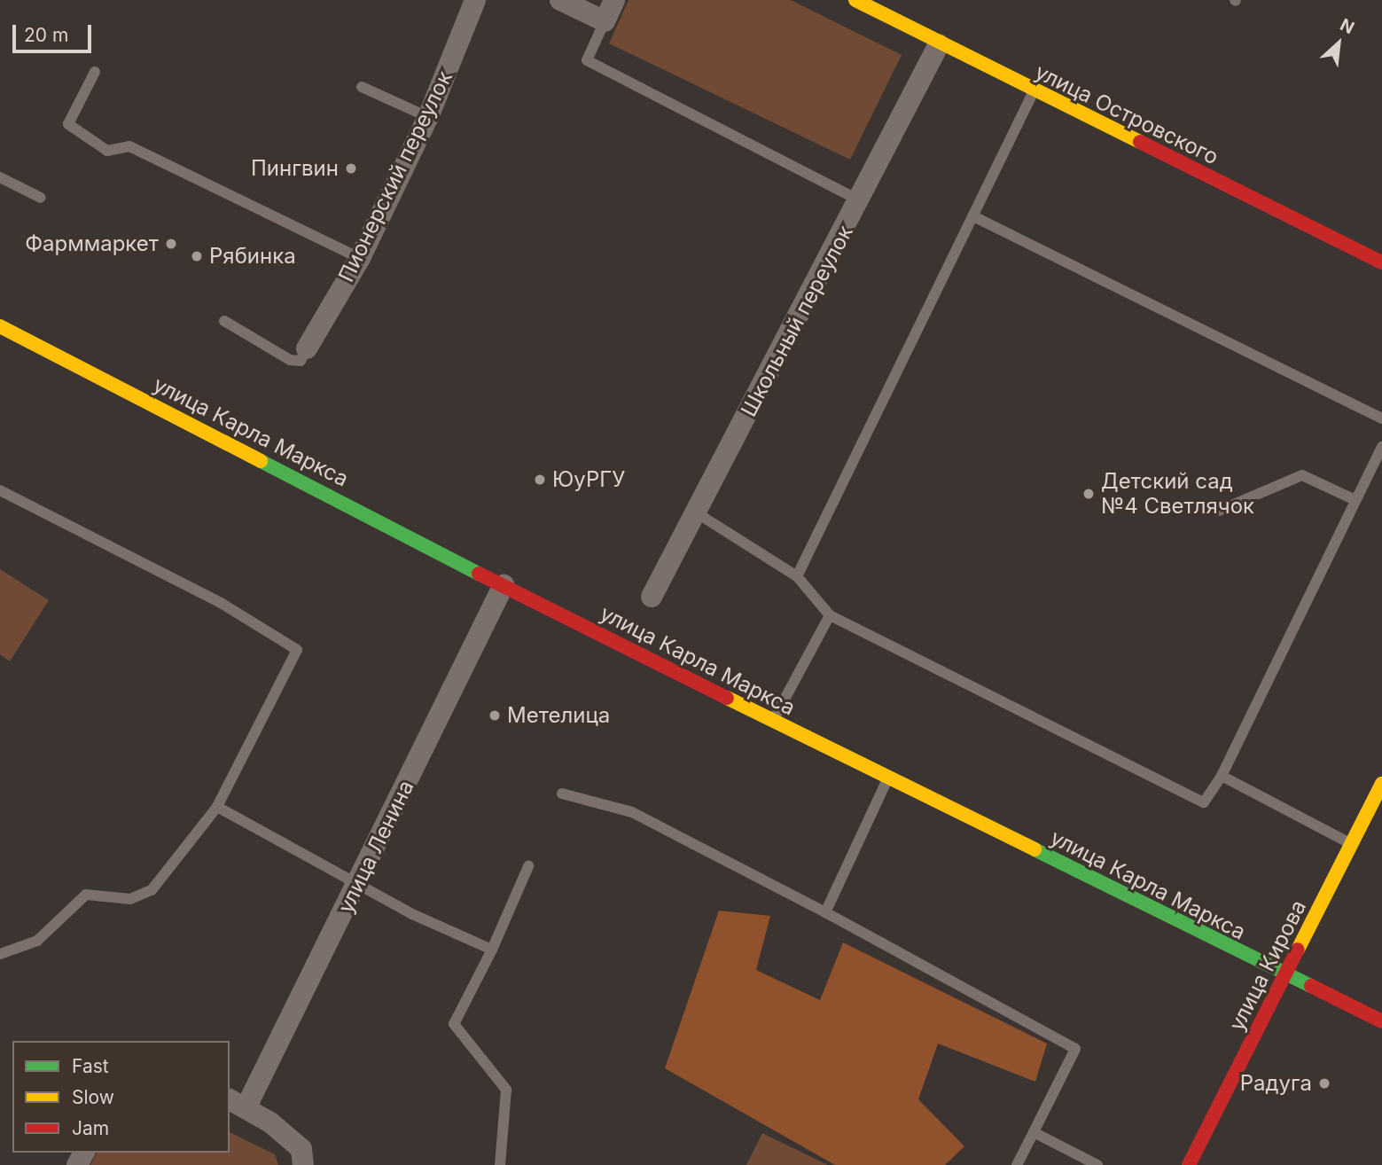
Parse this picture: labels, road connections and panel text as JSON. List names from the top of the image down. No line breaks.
{"streets":{"street":["улица Островского","Пионерский переулок","Школьный переулок","улица Карла Маркса","улица Ленина","улица Кирова"]},"crossings":[["улица Островского","Школьный переулок"],["улица Карла Маркса","улица Ленина"],["улица Карла Маркса","улица Кирова"]],"places":["Пингвин","Фарммаркет","Рябинка","ЮуРГУ","Детский сад №4 Светлячок","Метелица","Радуга"],"legend":["Fast","Slow","Jam"],"scale_bar":"20 m","north":"top right"}
